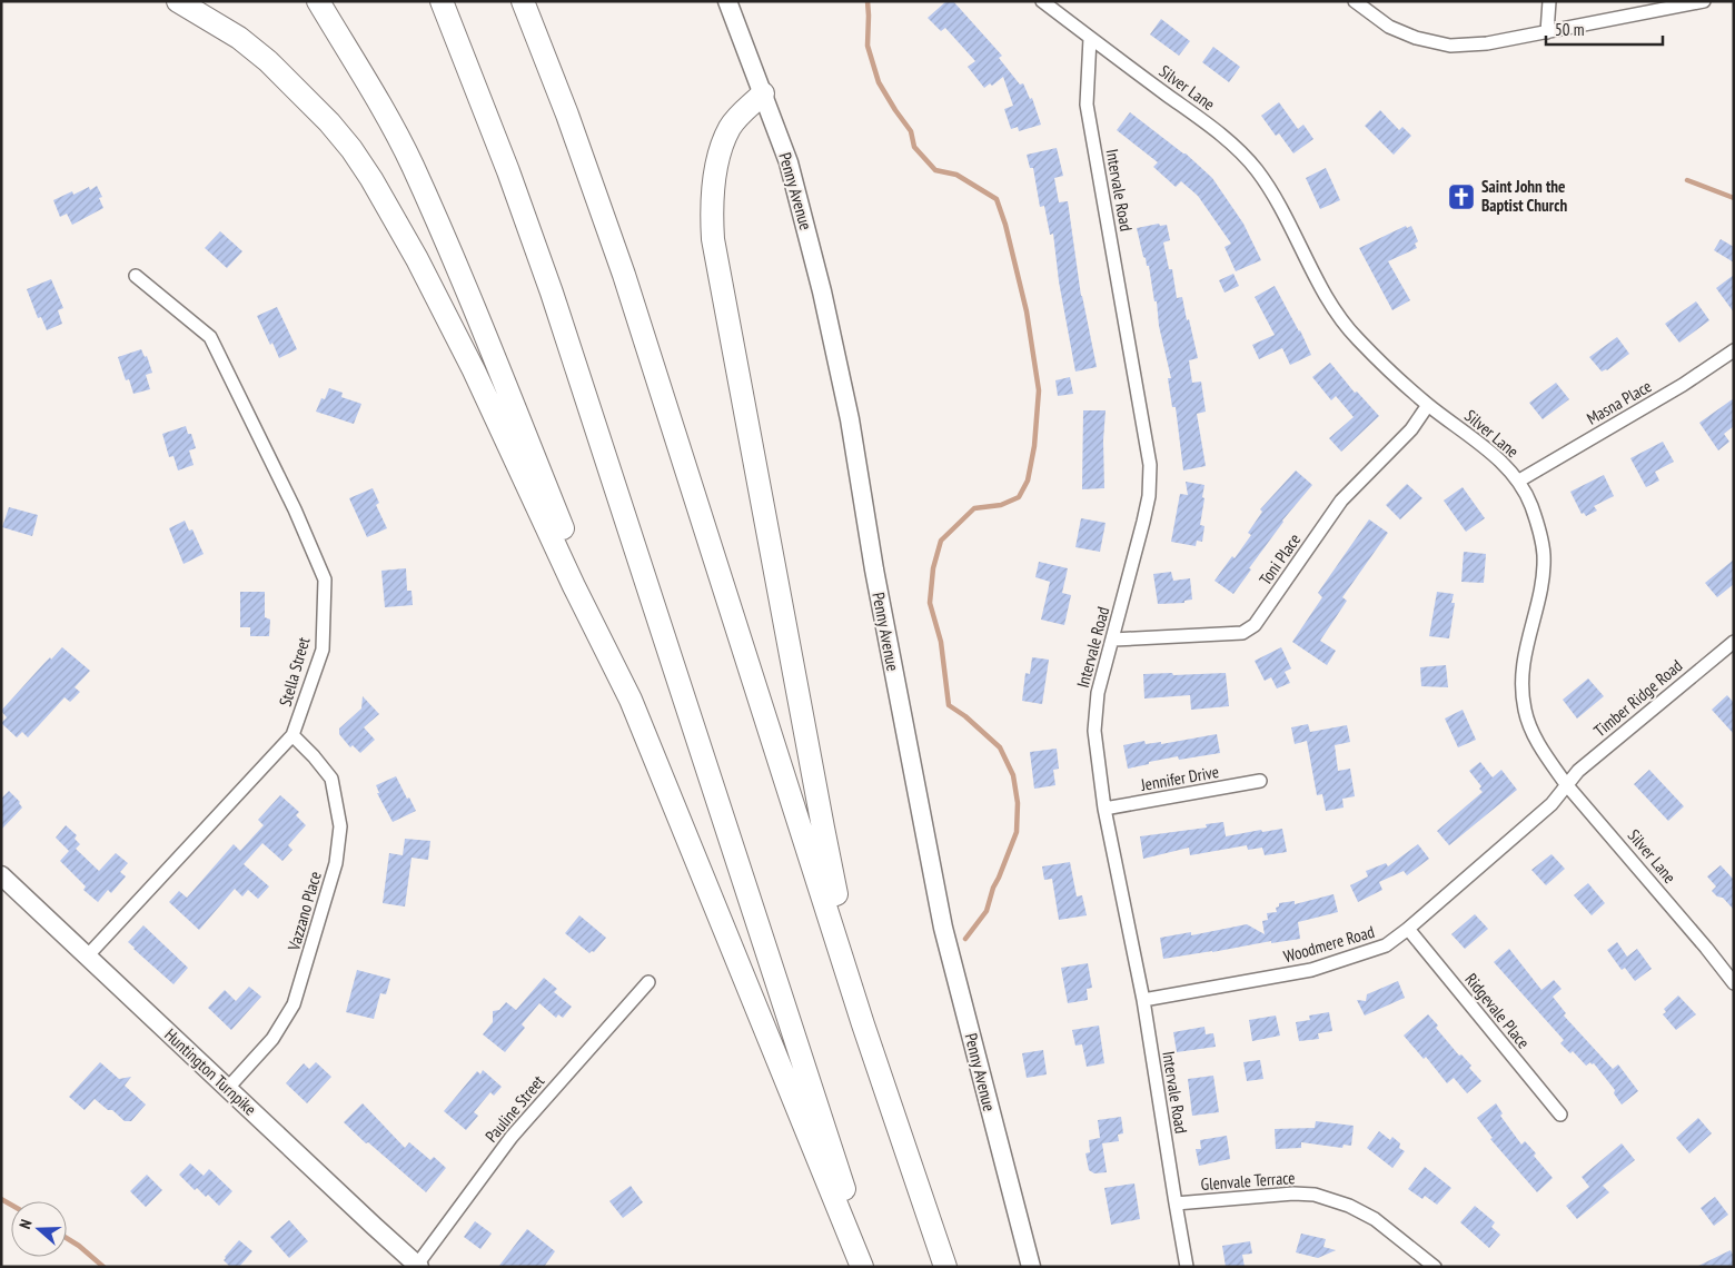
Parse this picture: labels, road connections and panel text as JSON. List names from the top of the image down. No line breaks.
{"streets":{"main road":["Penny Avenue","Huntington Turnpike"],"street":["Silver Lane","Intervale Road","Masna Place","Toni Place","Stella Street","Timber Ridge Road","Jennifer Drive","Vazzano Place","Woodmere Road","Ridgevale Place","Pauline Street","Glenvale Terrace"]},"crossings":[["Silver Lane","Intervale Road"],["Silver Lane","Masna Place"],["Silver Lane","Toni Place"],["Silver Lane","Timber Ridge Road"],["Silver Lane","Woodmere Road"],["Intervale Road","Toni Place"],["Intervale Road","Jennifer Drive"],["Intervale Road","Woodmere Road"],["Intervale Road","Glenvale Terrace"],["Stella Street","Vazzano Place"],["Stella Street","Huntington Turnpike"],["Timber Ridge Road","Woodmere Road"],["Vazzano Place","Huntington Turnpike"],["Woodmere Road","Ridgevale Place"],["Huntington Turnpike","Pauline Street"]],"places":{"church":["Saint John the Baptist Church"]},"scale_bar":"50 m","north":"left"}
